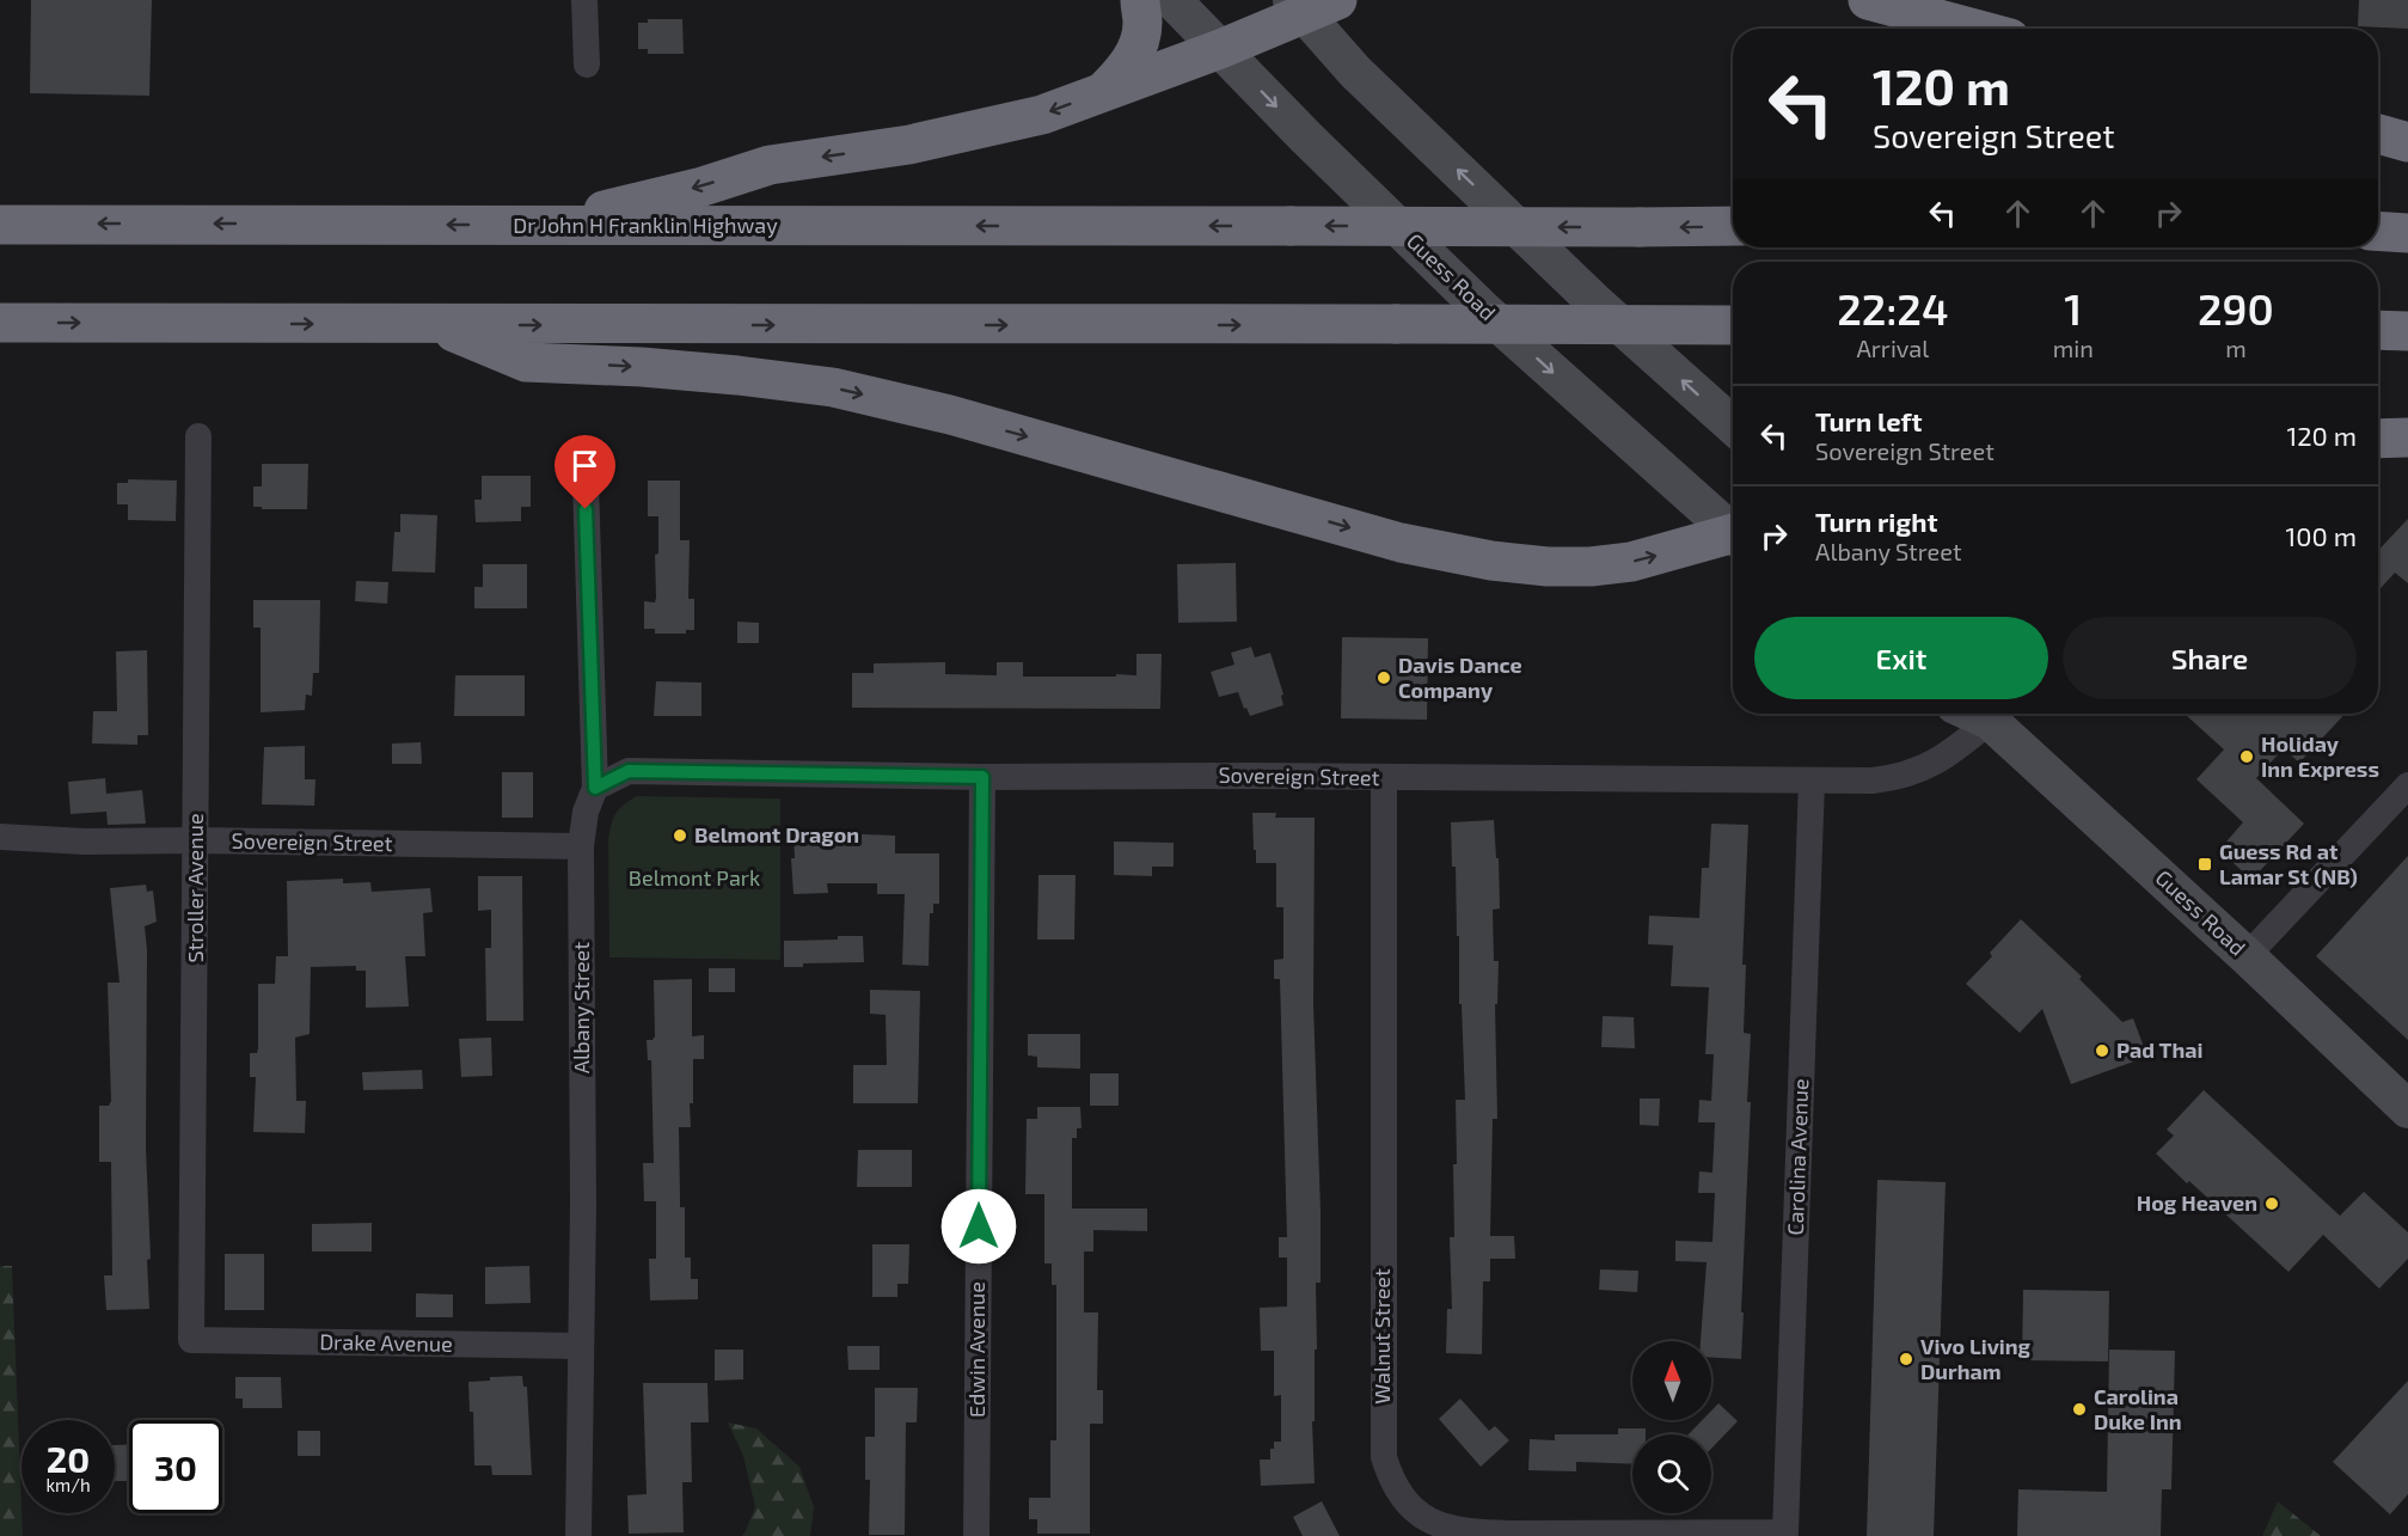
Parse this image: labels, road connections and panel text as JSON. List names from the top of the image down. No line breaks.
{"streets":{"highway":["Dr John H Franklin Highway"],"main road":["Guess Road"],"street":["Sovereign Street","Stroller Avenue","Albany Street","Carolina Avenue","Walnut Street","Drake Avenue","Edwin Avenue"]},"crossings":[["Sovereign Street","Stroller Avenue"],["Sovereign Street","Albany Street"],["Sovereign Street","Carolina Avenue"],["Sovereign Street","Walnut Street"],["Sovereign Street","Edwin Avenue"],["Stroller Avenue","Drake Avenue"],["Albany Street","Drake Avenue"],["Carolina Avenue","Walnut Street"]],"parks":["Belmont Park"],"places":{"other":["Davis Dance Company","Holiday Inn Express","Belmont Dragon","Pad Thai","Hog Heaven","Vivo Living Durham","Carolina Duke Inn"],"transit":["Guess Rd at Lamar St (NB)"]},"north":"top","page":{"turn":["120 m","Sovereign Street"],"eta":["22:24","Arrival","1","min","290","m"],"list":[{"name":"Turn left","note":"Sovereign Street","value":"120 m"},{"name":"Turn right","note":"Albany Street","value":"100 m"}],"buttons":["Exit","Share"],"speed":"20 km/h","limit":"30"}}
